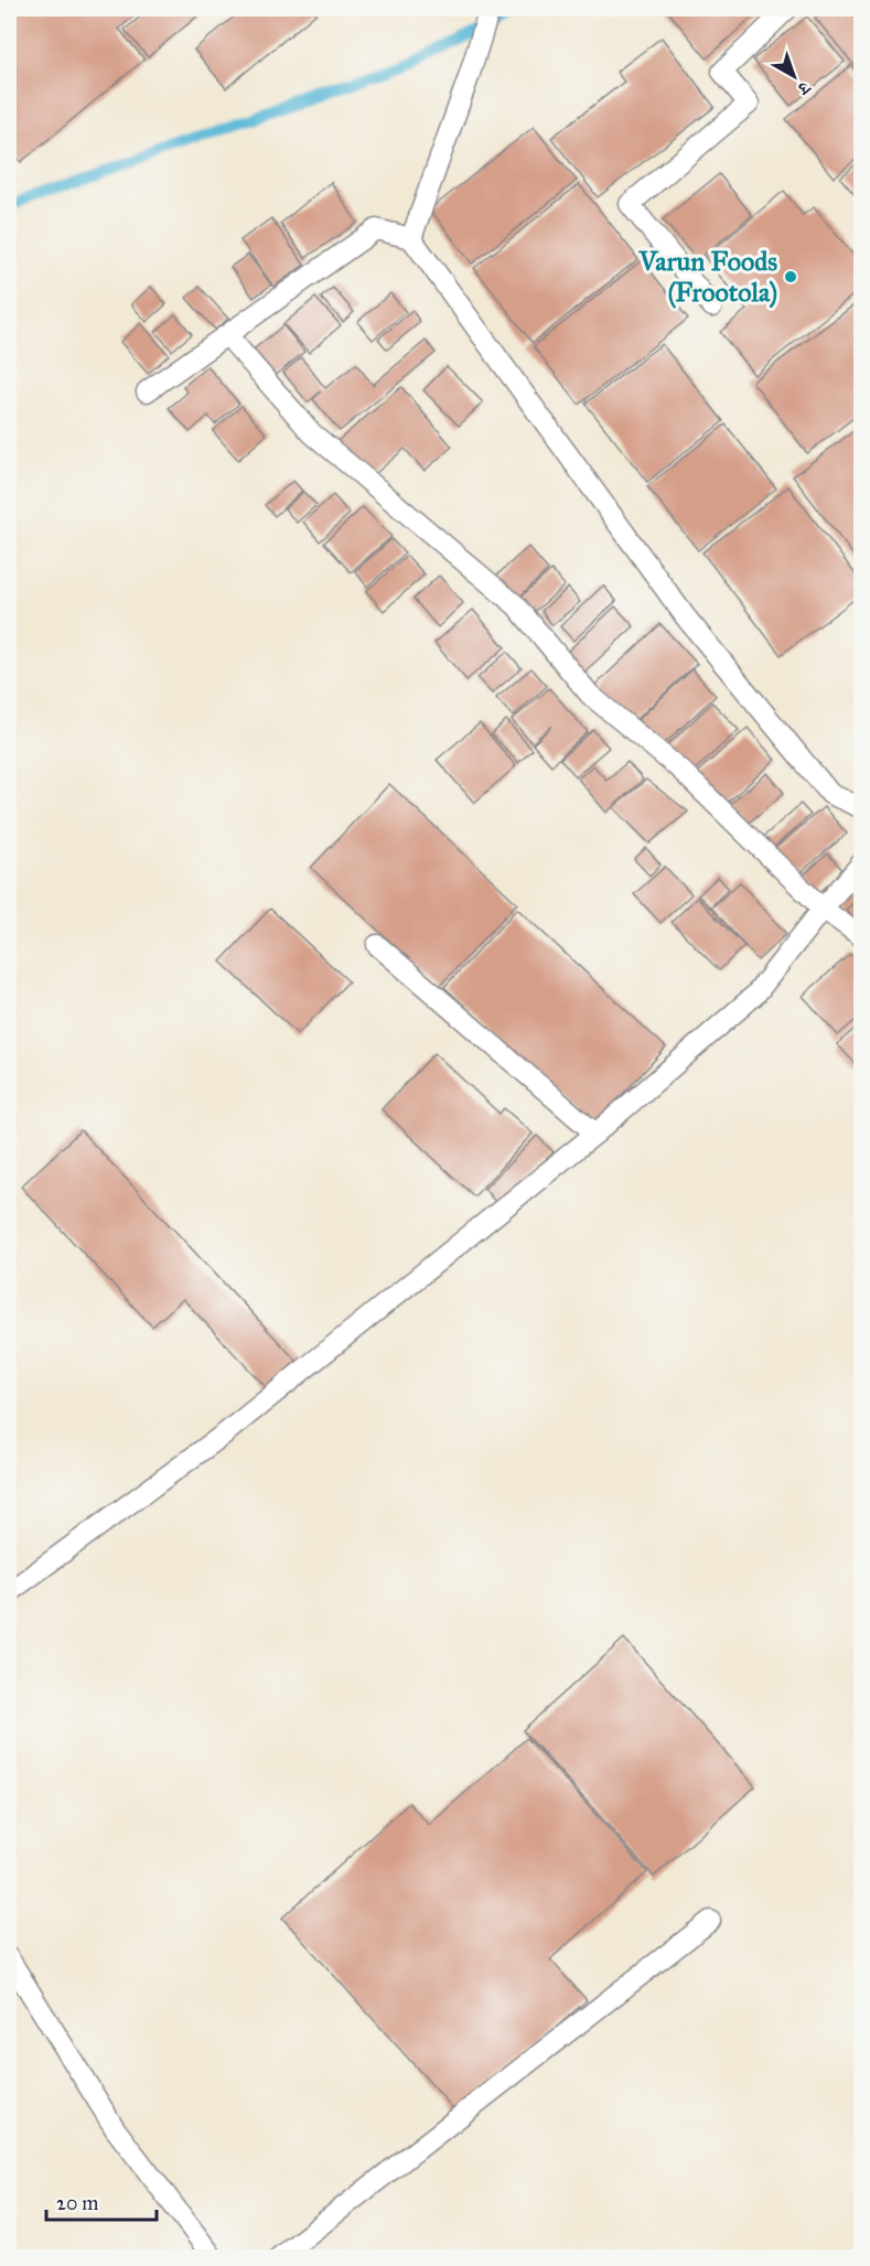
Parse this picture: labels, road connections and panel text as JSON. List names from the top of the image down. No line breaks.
{"places":["Varun Foods (Frootola)"],"scale_bar":"20 m","north":"bottom right"}
